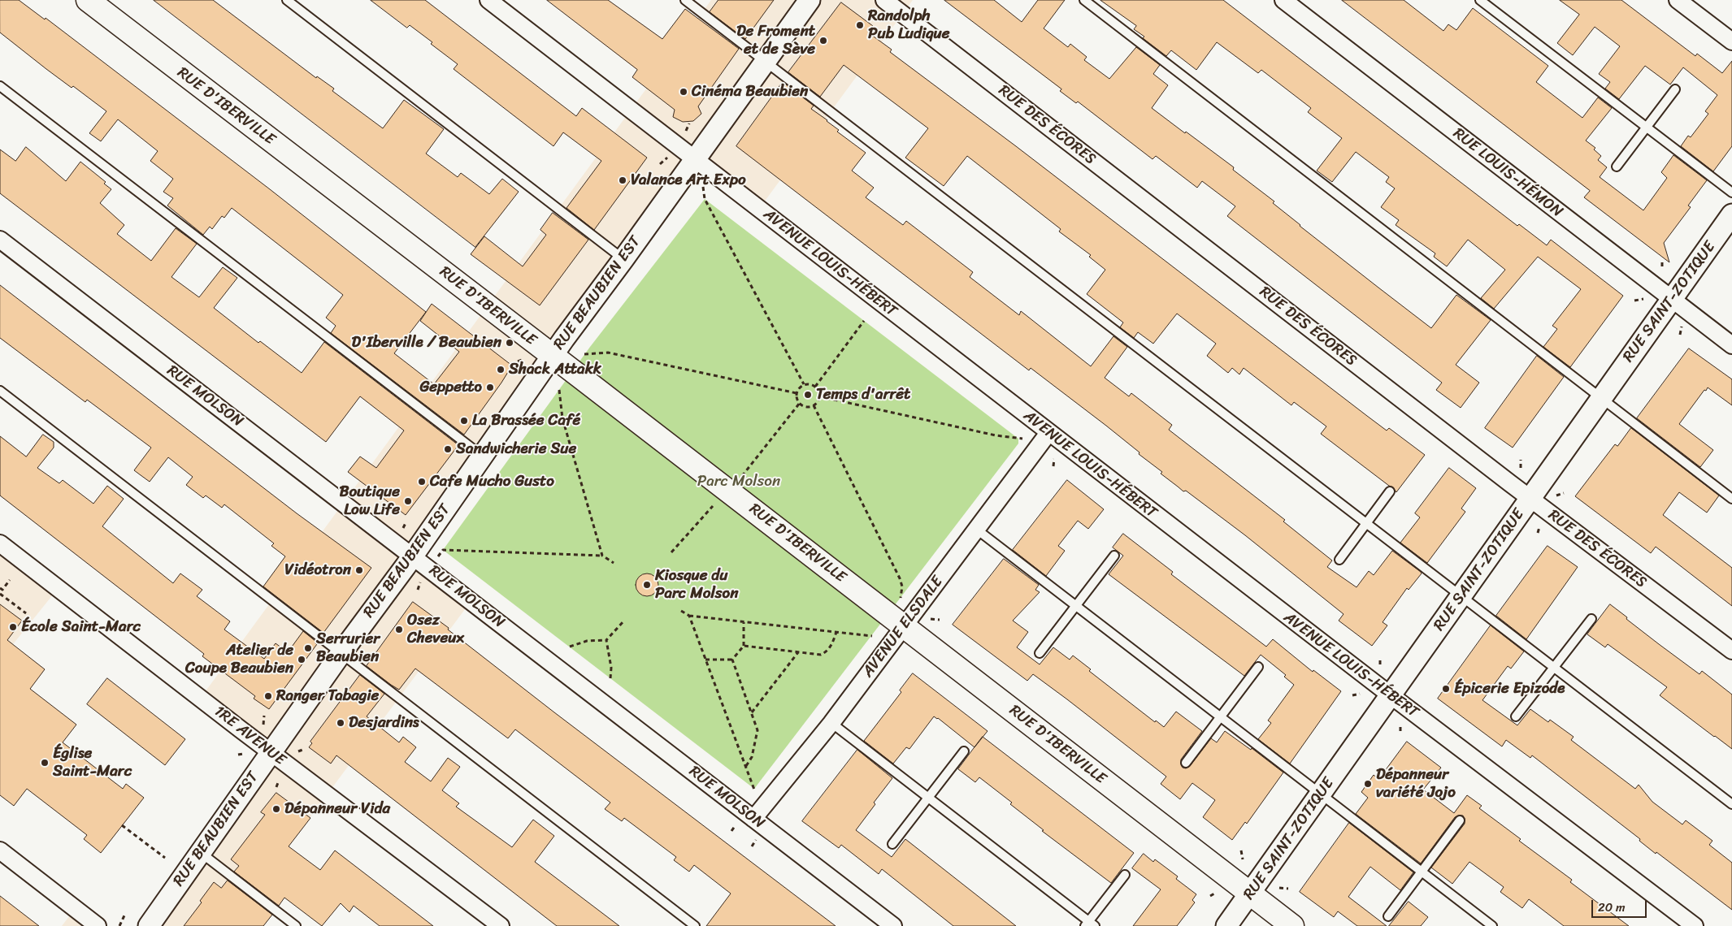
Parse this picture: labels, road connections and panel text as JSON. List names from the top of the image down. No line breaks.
{"streets":{"main road":["RUE D'IBERVILLE"],"street":["RUE DES ÉCORES","RUE LOUIS-HÉMON","AVENUE LOUIS-HÉBERT","RUE BEAUBIEN EST","RUE SAINT-ZOTIQUE","RUE MOLSON","AVENUE ELSDALE","1RE AVENUE"]},"crossings":[["RUE D'IBERVILLE","RUE BEAUBIEN EST"],["RUE D'IBERVILLE","RUE SAINT-ZOTIQUE"],["RUE D'IBERVILLE","AVENUE ELSDALE"],["RUE DES ÉCORES","RUE SAINT-ZOTIQUE"],["RUE LOUIS-HÉMON","RUE SAINT-ZOTIQUE"],["AVENUE LOUIS-HÉBERT","RUE BEAUBIEN EST"],["AVENUE LOUIS-HÉBERT","RUE SAINT-ZOTIQUE"],["AVENUE LOUIS-HÉBERT","AVENUE ELSDALE"],["RUE BEAUBIEN EST","RUE MOLSON"],["RUE BEAUBIEN EST","1RE AVENUE"],["RUE MOLSON","AVENUE ELSDALE"]],"parks":["Parc Molson"],"places":["Randolph Pub Ludique","De Froment et de Sève","Cinéma Beaubien","Valance Art Expo","D'Iberville / Beaubien","Shack Attakk","Geppetto","Temps d'arrêt","La Brassée Café","Sandwicherie Sue","Cafe Mucho Gusto","Boutique Low Life","Vidéotron","Kiosque du Parc Molson","École Saint-Marc","Osez Cheveux","Serrurier Beaubien","Atelier de Coupe Beaubien","Épicerie Epizode","Ranger Tabagie","Desjardins","Église Saint-Marc","Dépanneur variété Jojo","Dépanneur Vida"],"scale_bar":"20 m"}
